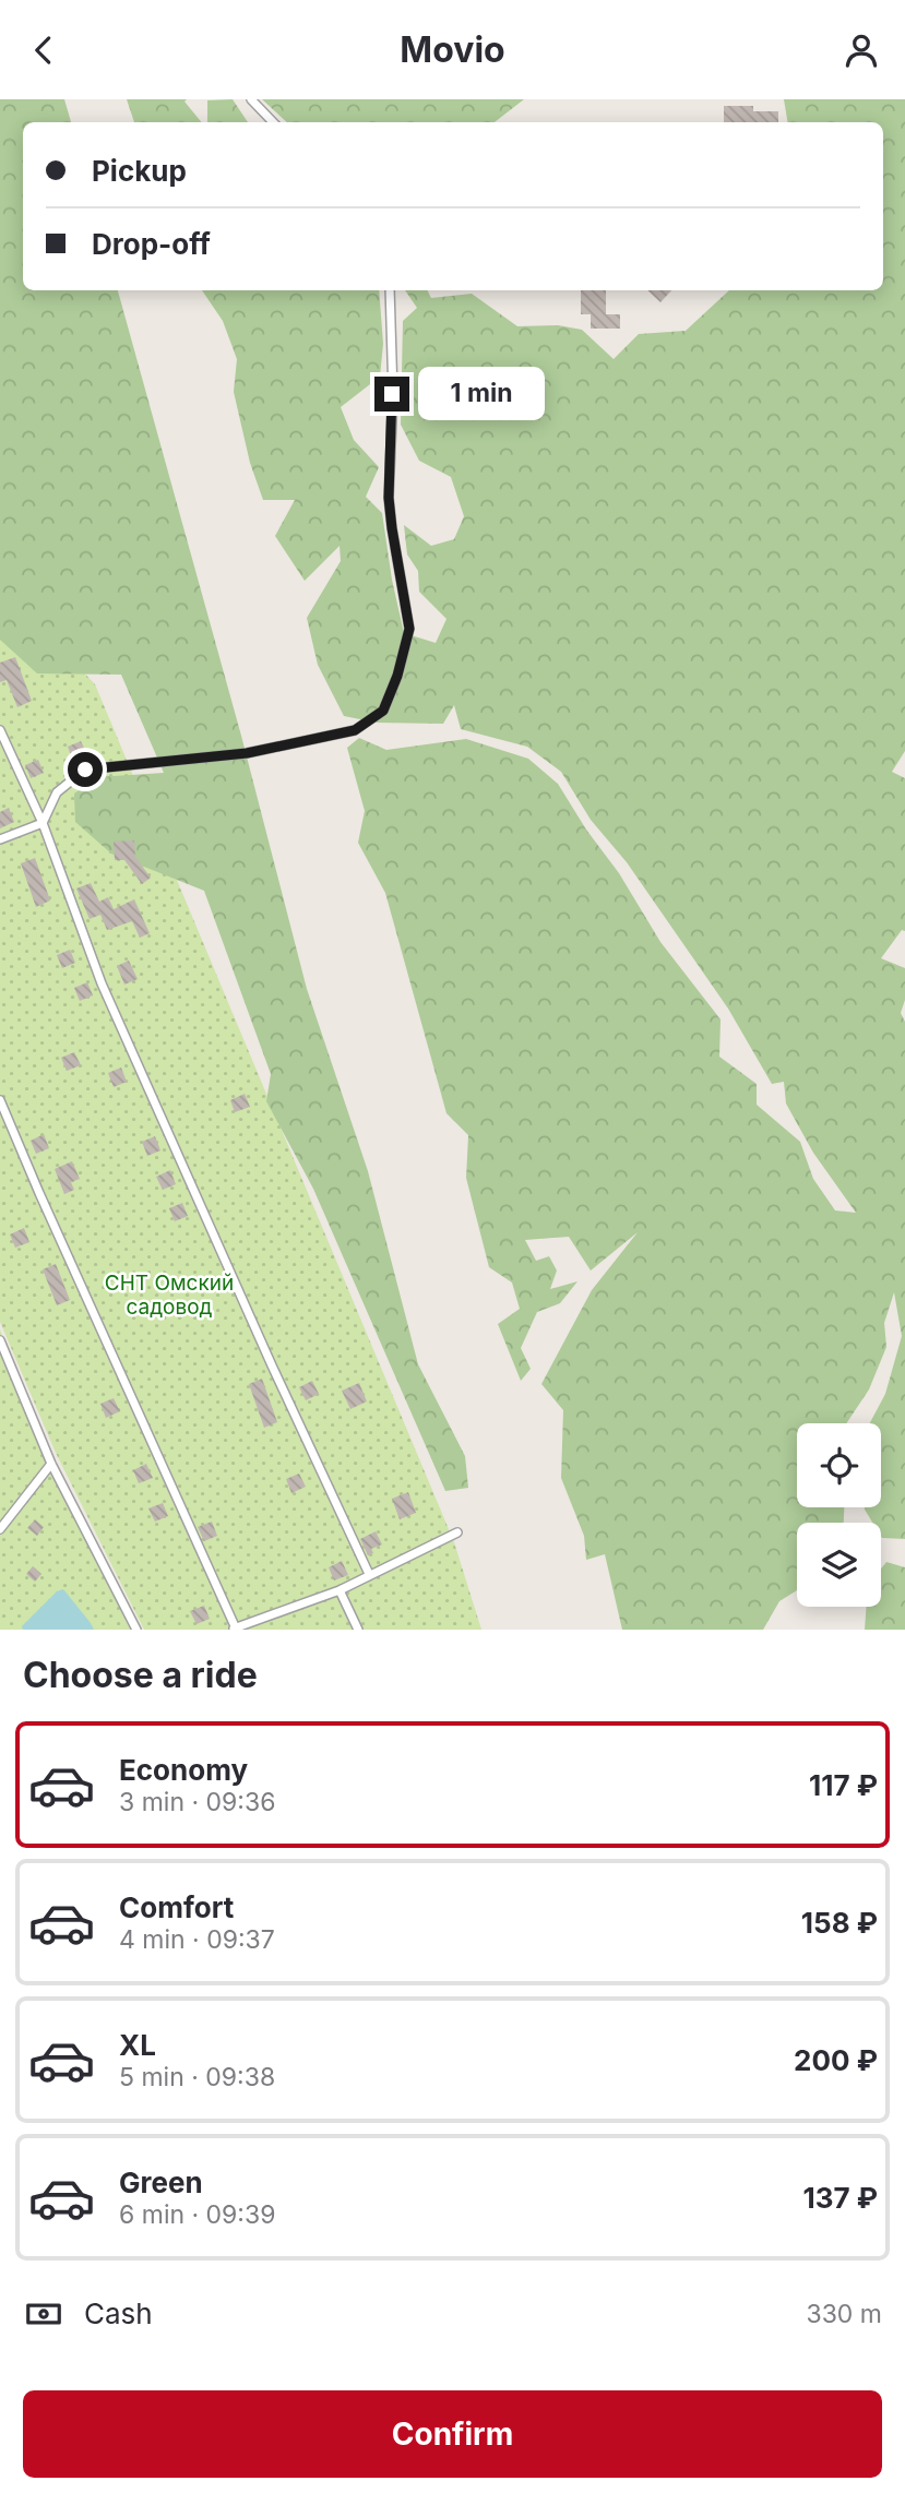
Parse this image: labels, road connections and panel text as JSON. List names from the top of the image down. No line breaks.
{"parks":["СНТ Омский садовод"],"page":{"header":"Movio","banner":["Pickup","Drop-off"],"bubble":"1 min","heading":"Choose a ride","list":[{"name":"Economy","note":"3 min · 09:36","value":"117 ₽"},{"name":"Comfort","note":"4 min · 09:37","value":"158 ₽"},{"name":"XL","note":"5 min · 09:38","value":"200 ₽"},{"name":"Green","note":"6 min · 09:39","value":"137 ₽"}],"pay":["Cash","330 m"],"buttons":"Confirm"}}
